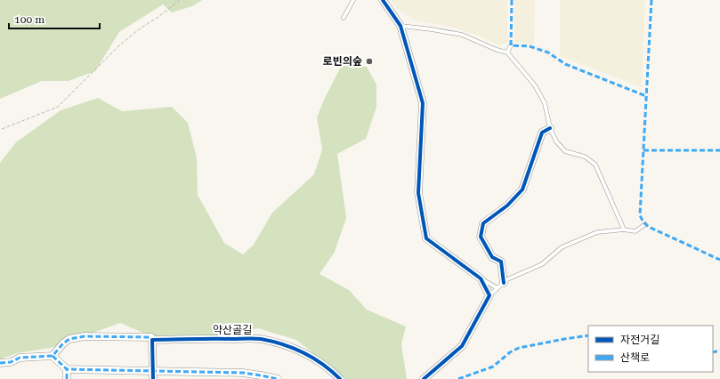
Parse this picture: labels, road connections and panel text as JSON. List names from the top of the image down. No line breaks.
{"streets":{"street":["약산골길"]},"places":["로빈의숲"],"legend":["자전거길","산책로"],"scale_bar":"100 m"}
